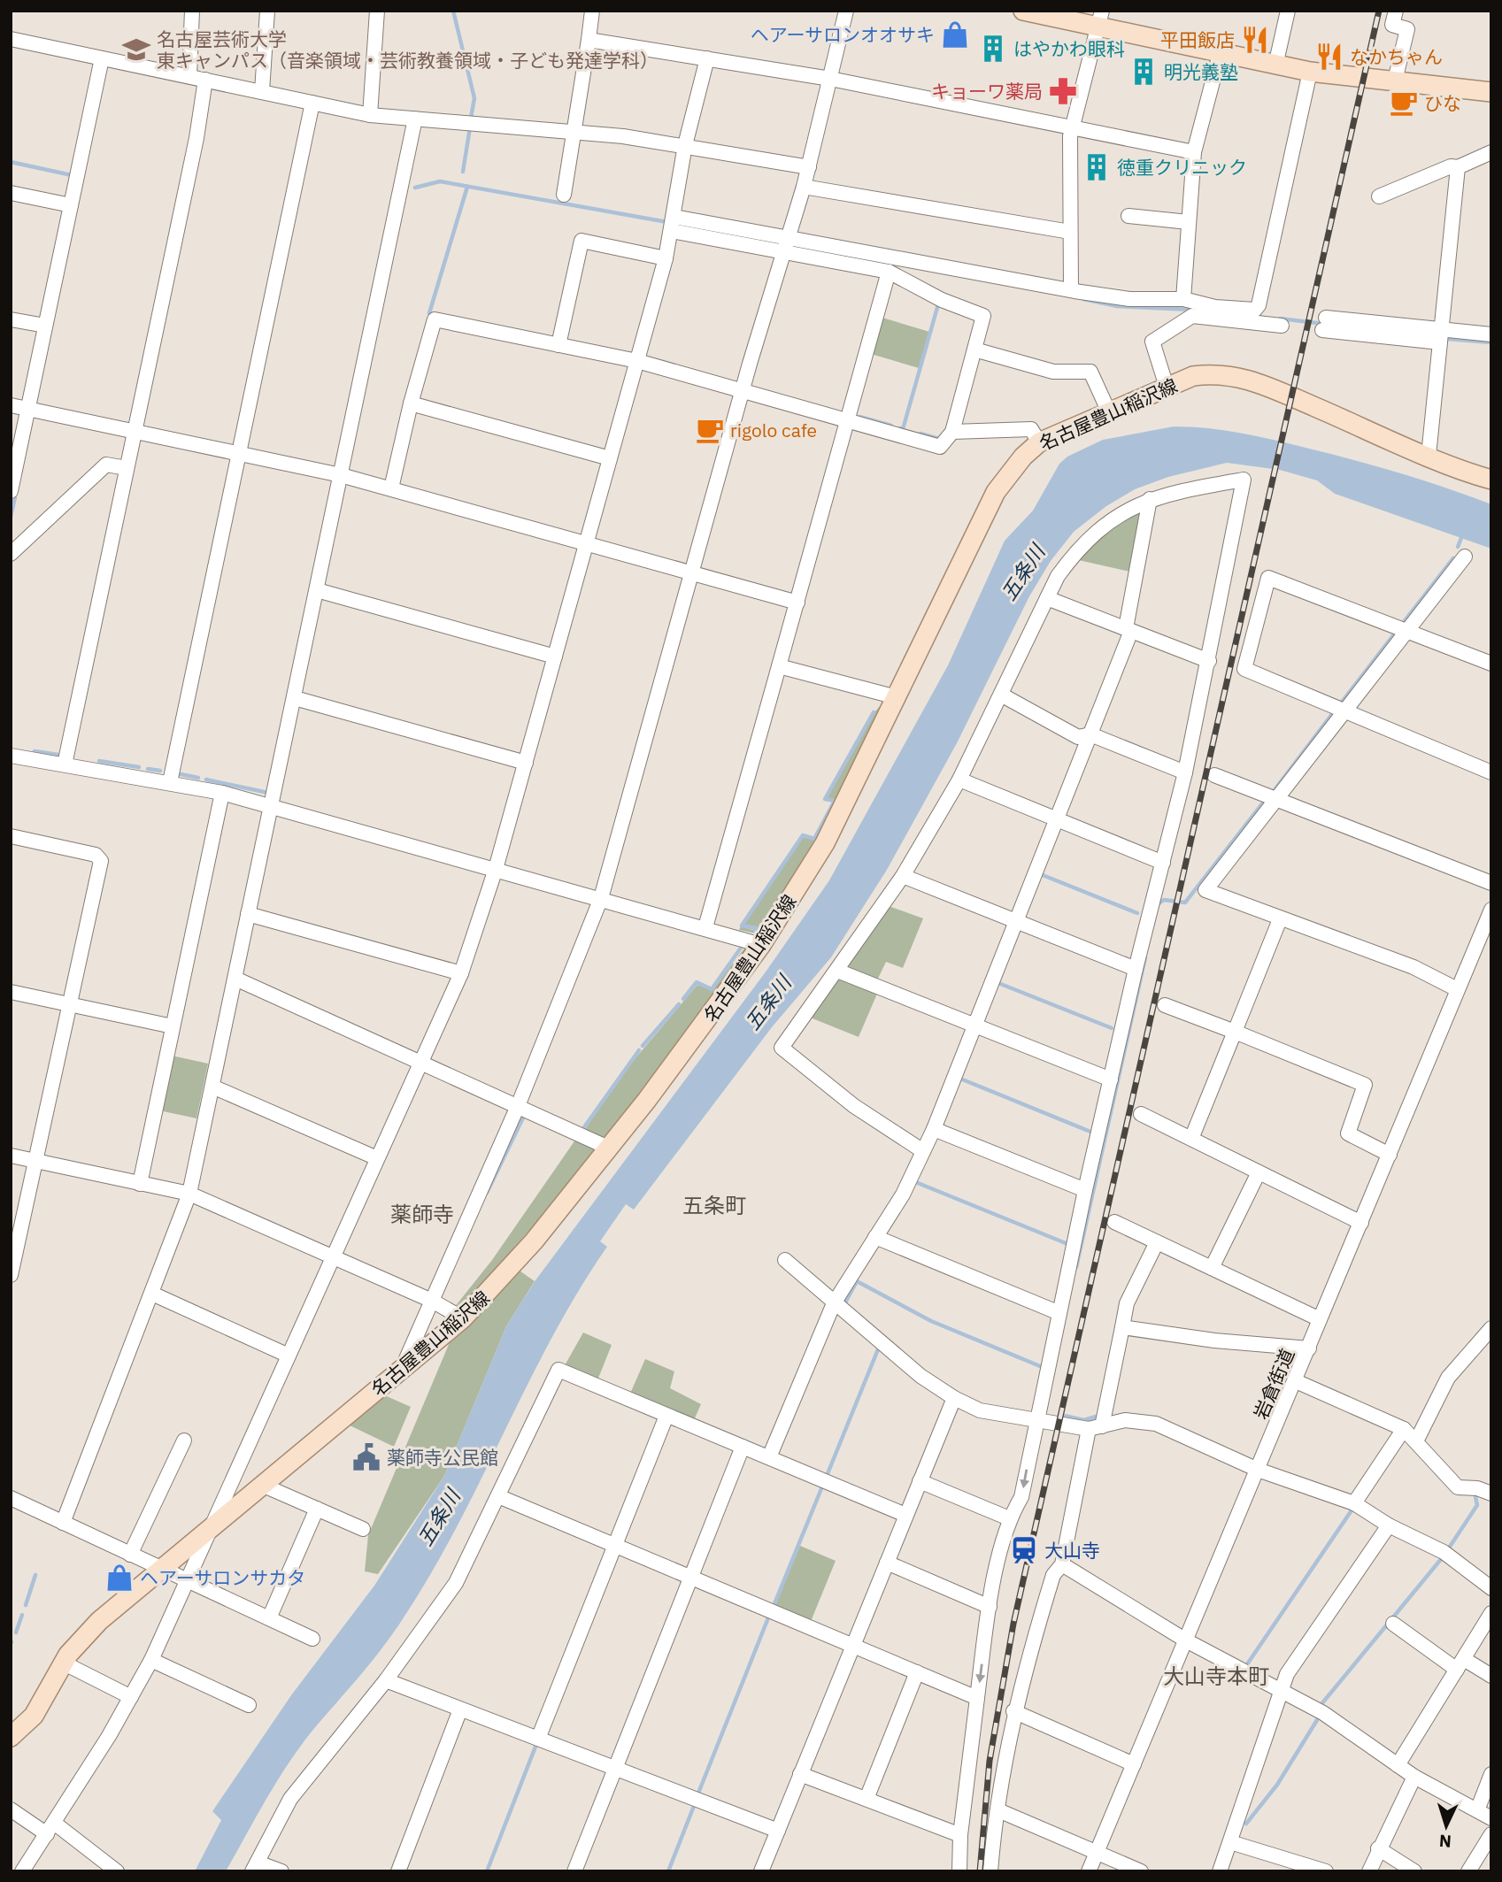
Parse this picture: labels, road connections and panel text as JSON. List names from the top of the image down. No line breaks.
{"streets":{"main road":["名古屋豊山稲沢線"],"street":["岩倉街道"]},"districts":["五条町","薬師寺","大山寺本町"],"water":["五条川"],"places":{"shop":["ヘアーサロンオオサキ","ヘアーサロンサカタ"],"restaurant":["平田飯店","なかちゃん"],"building":["はやかわ眼科","明光義塾","徳重クリニック"],"school or university":["名古屋芸術大学 東キャンパス（音楽領域・芸術教養領域・子ども発達学科）"],"pharmacy":["キョーワ薬局"],"cafe":["ひな","rigolo cafe"],"public building":["薬師寺公民館"],"station":["大山寺"]},"north":"bottom"}
